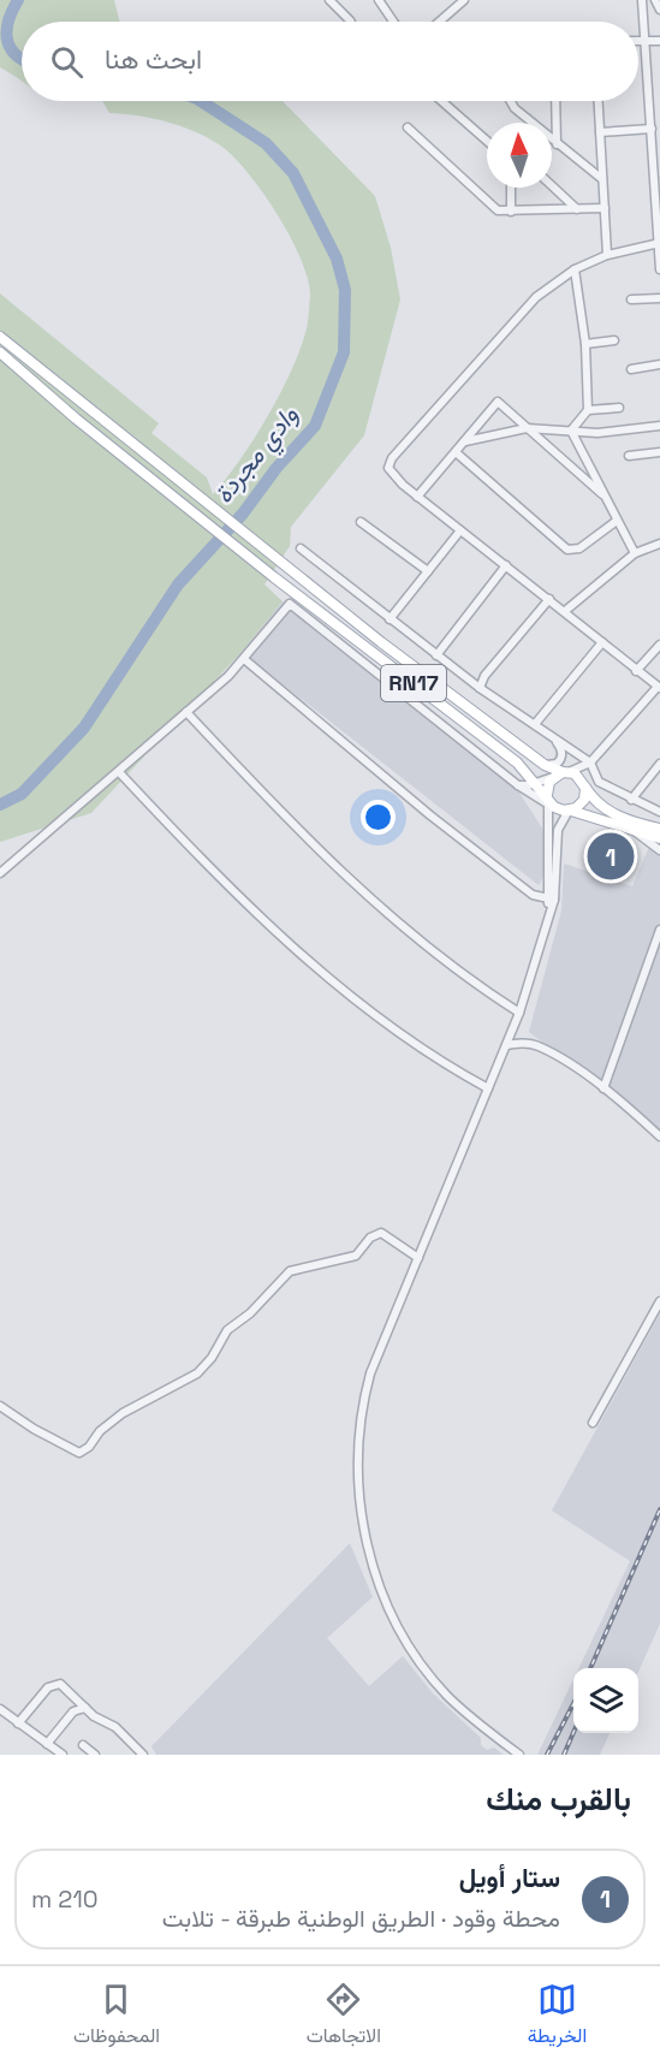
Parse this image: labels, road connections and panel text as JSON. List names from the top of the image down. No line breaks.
{"streets":{"main road":["RN17"]},"water":["وادي مجردة"],"north":"top","page":{"search":"ابحث هنا","pins":"1","heading":"بالقرب منك","list":[{"mark":"1","name":"ستار أويل","note":"محطة وقود · الطريق الوطنية طبرقة - تلابت","value":"210 m"}],"nav":["الخريطة","الاتجاهات","المحفوظات"]}}
